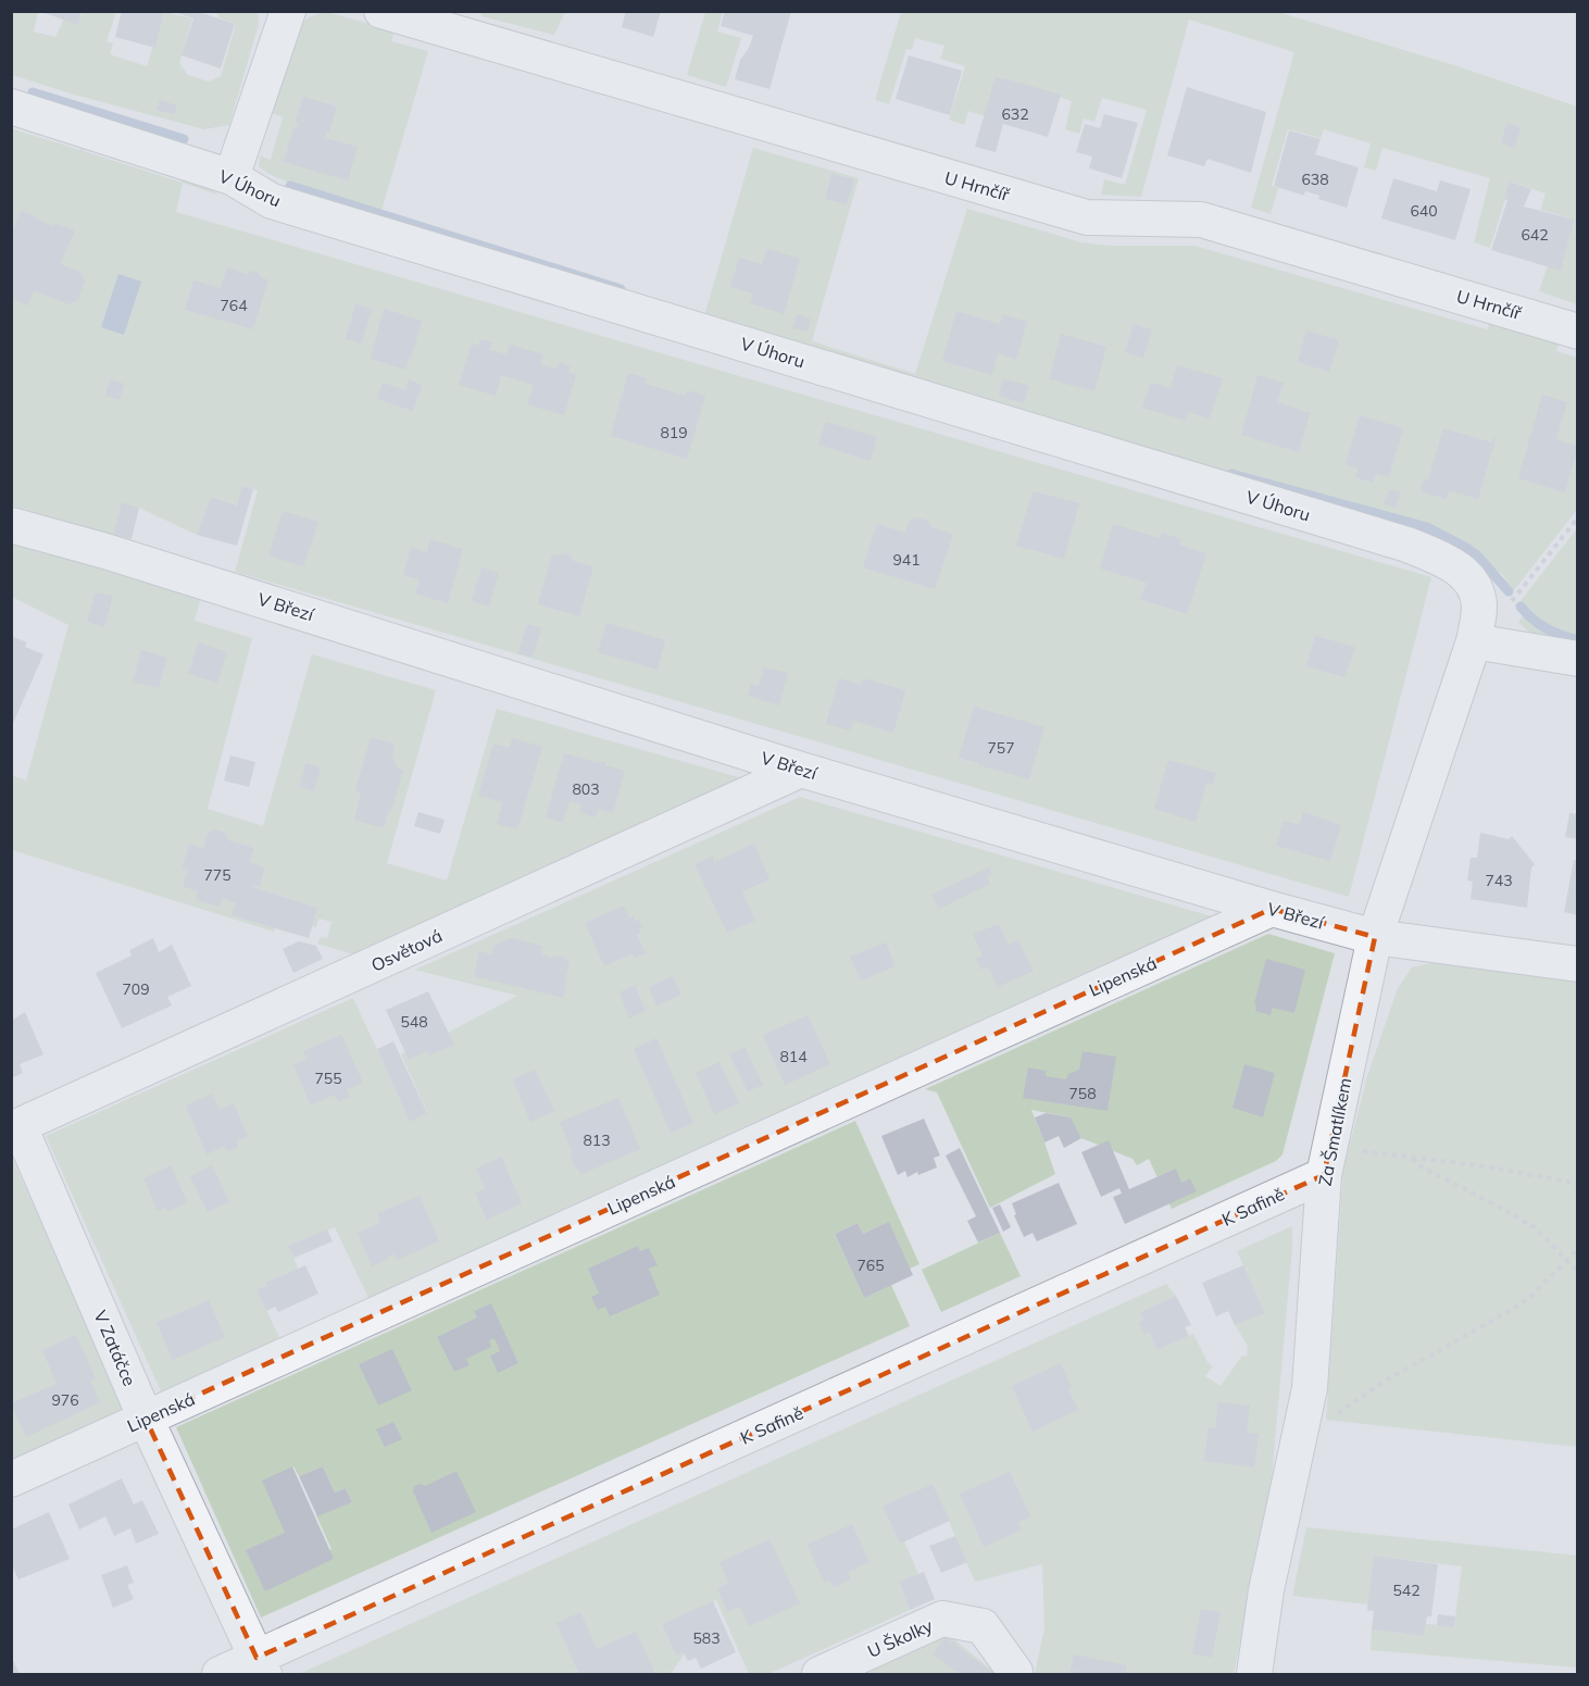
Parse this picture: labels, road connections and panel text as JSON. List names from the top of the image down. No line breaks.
{"streets":{"street":["U Hrnčíř","V Úhoru","V Březí","Osvětová","Lipenská","Za Šmatlíkem","K Safině","V Zatáčce","U Školky"]},"crossings":[["V Březí","Osvětová"],["V Březí","Lipenská"],["V Březí","Za Šmatlíkem"],["Osvětová","V Zatáčce"],["Lipenská","V Zatáčce"],["Za Šmatlíkem","K Safině"],["K Safině","V Zatáčce"]],"house_numbers":["632","638","640","642","764","819","941","757","803","775","743","709","548","814","755","758","813","765","976","542","583"]}
